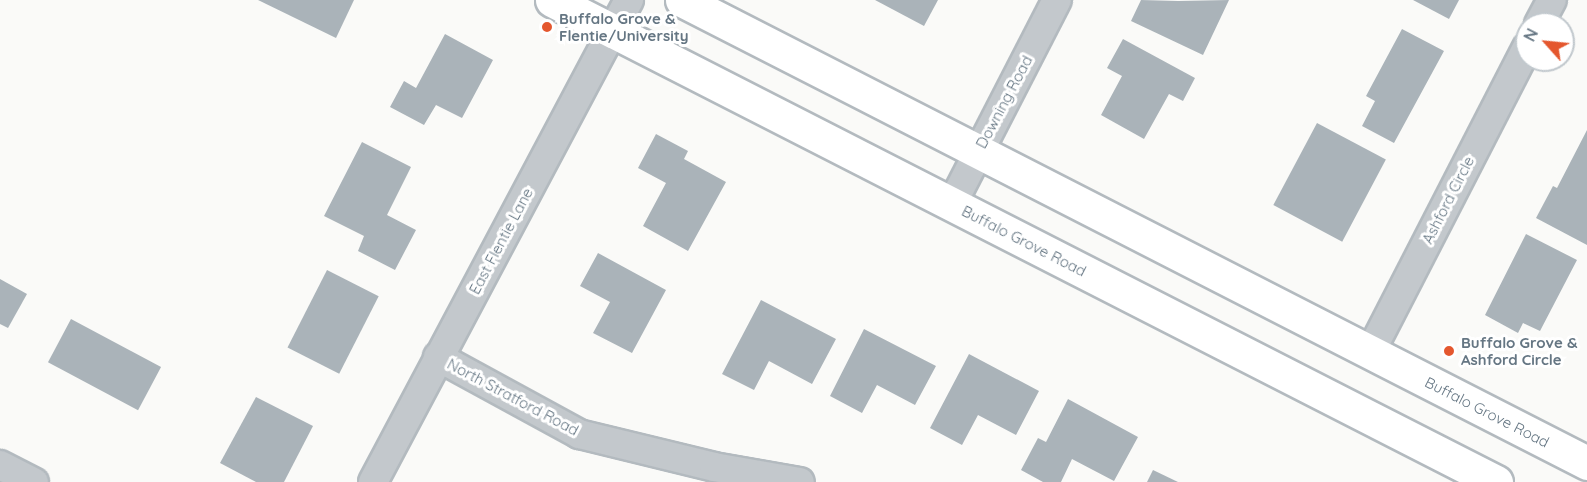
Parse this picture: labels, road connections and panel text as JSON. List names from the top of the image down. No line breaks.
{"streets":{"main road":["Buffalo Grove Road"],"street":["Downing Road","Ashford Circle","East Flentie Lane","North Stratford Road"]},"crossings":[["Downing Road","Buffalo Grove Road"],["Ashford Circle","Buffalo Grove Road"],["East Flentie Lane","Buffalo Grove Road"],["East Flentie Lane","North Stratford Road"]],"places":["Buffalo Grove & Flentie/University","Buffalo Grove & Ashford Circle"],"north":"top left"}
